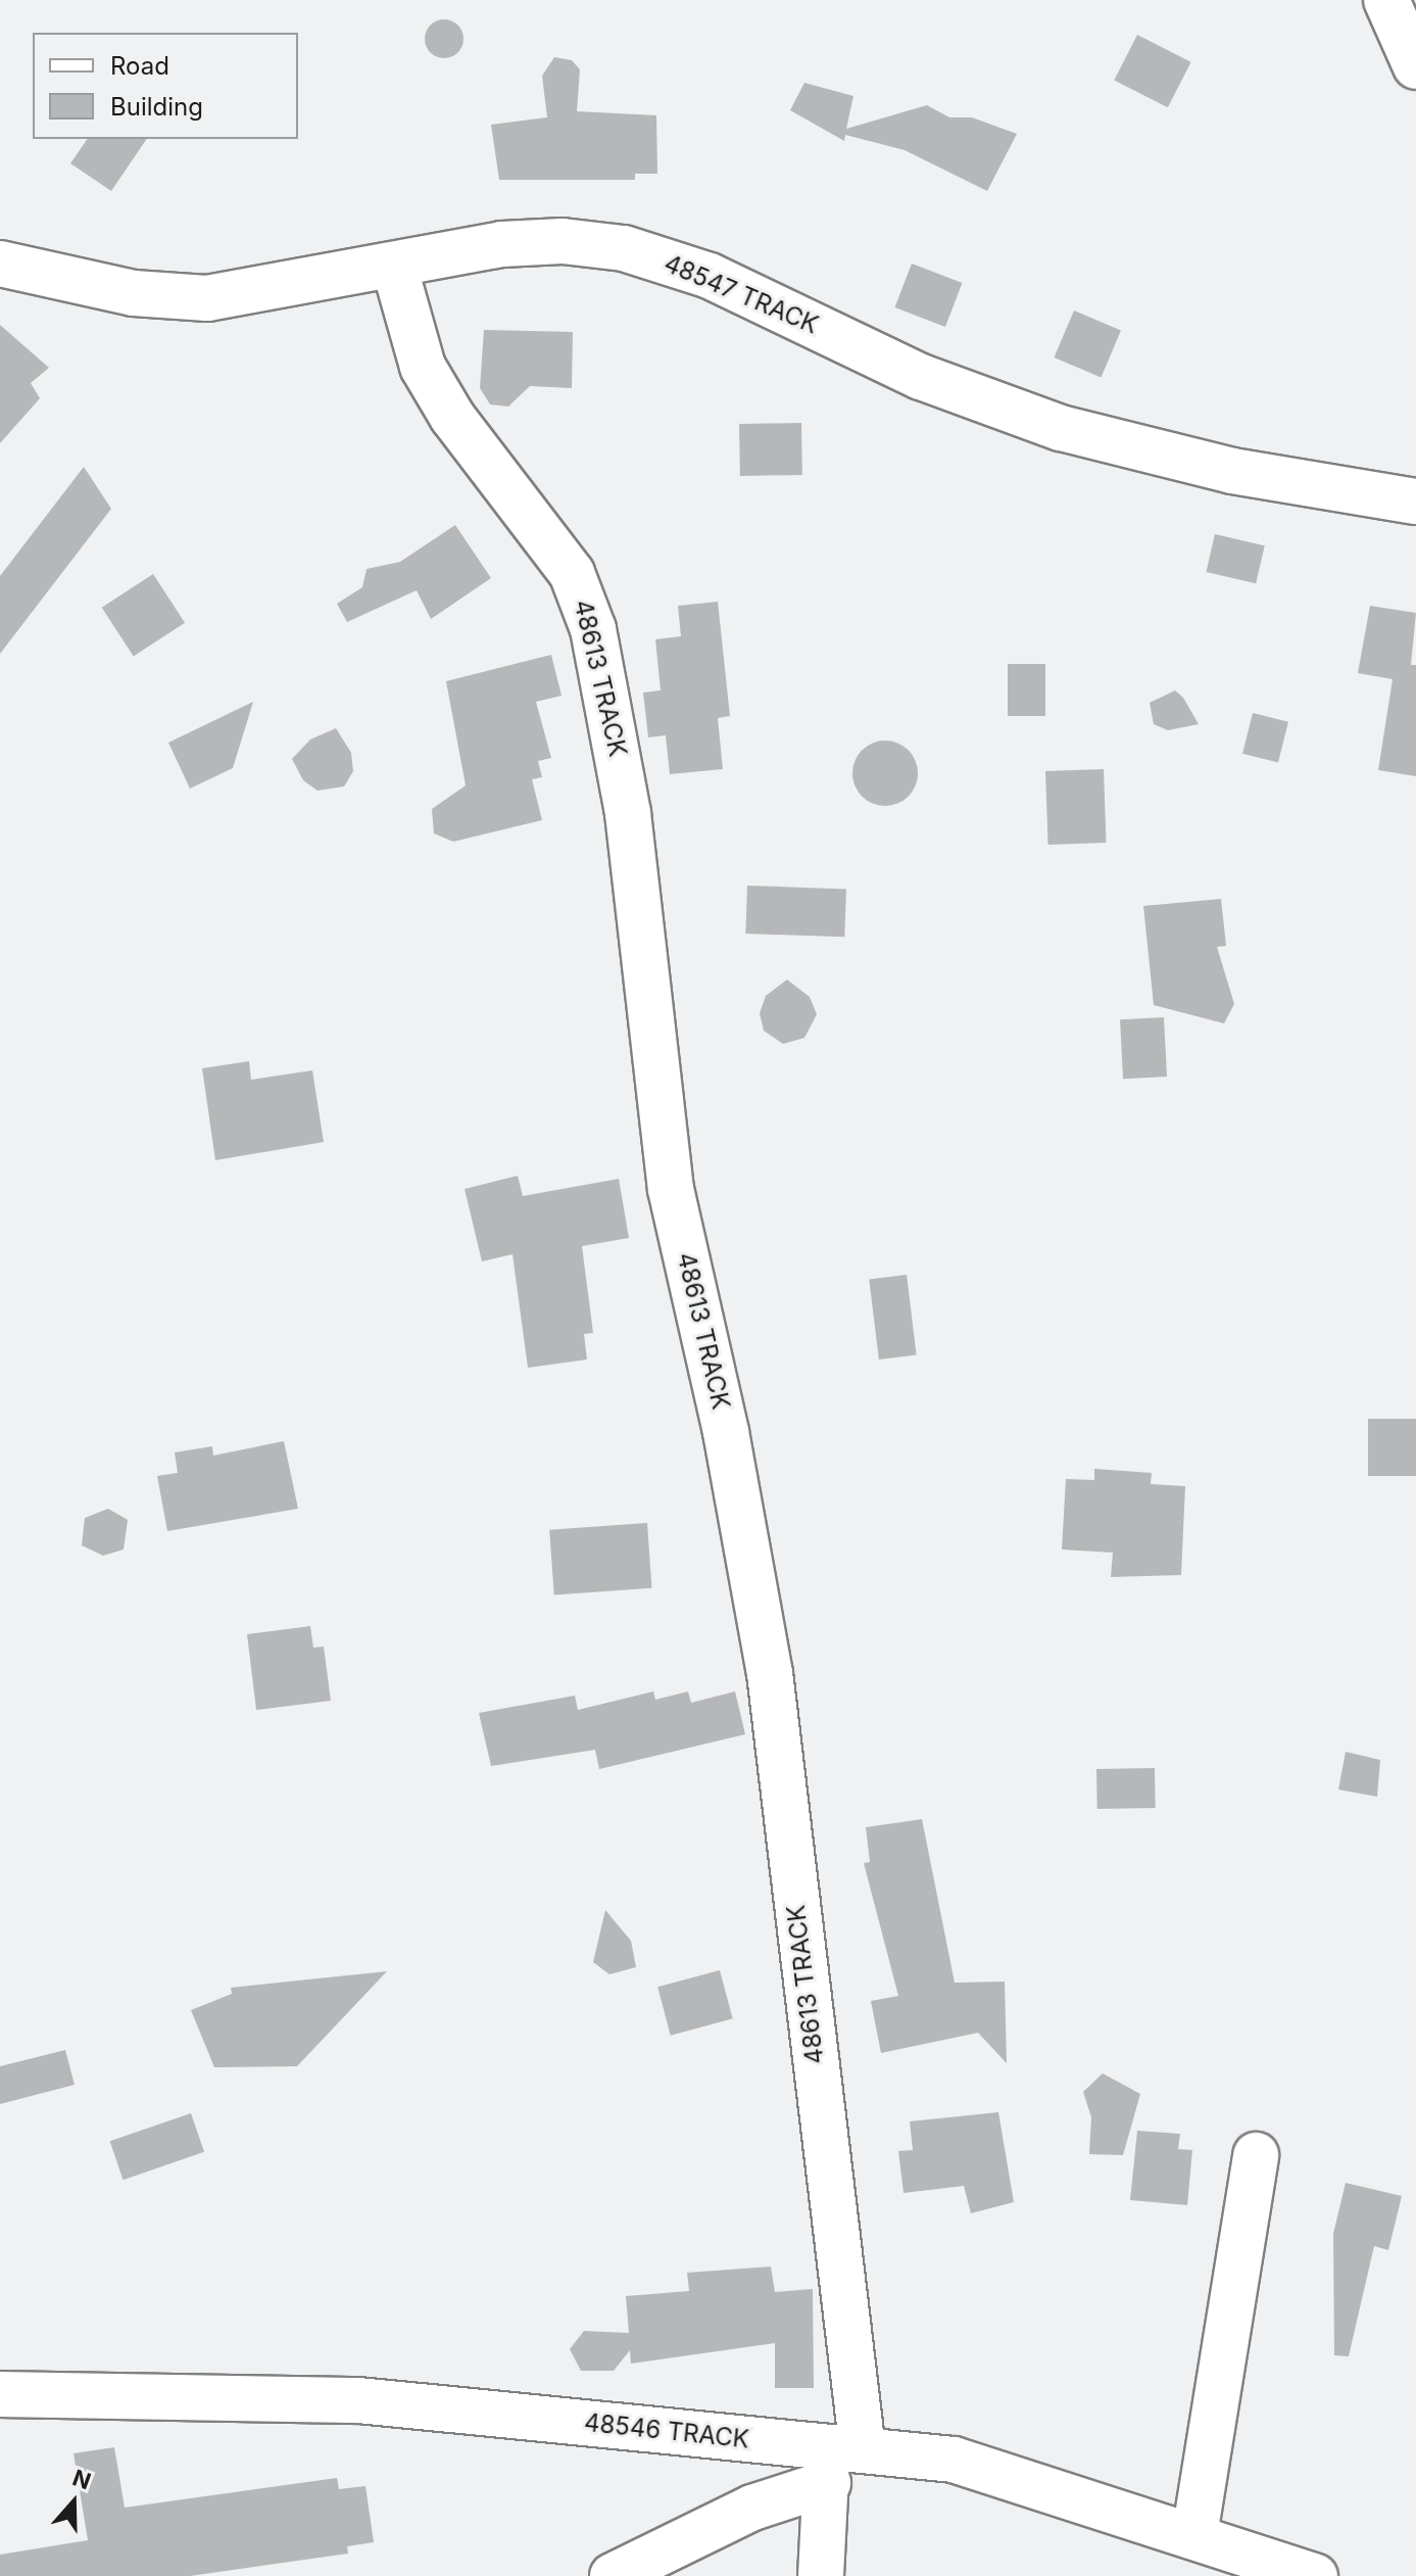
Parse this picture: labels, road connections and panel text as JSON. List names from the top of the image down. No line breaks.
{"streets":{"street":["48547 TRACK","48613 TRACK","48546 TRACK"]},"crossings":[["48547 TRACK","48613 TRACK"],["48613 TRACK","48546 TRACK"]],"legend":["Road","Building"],"north":"top"}
